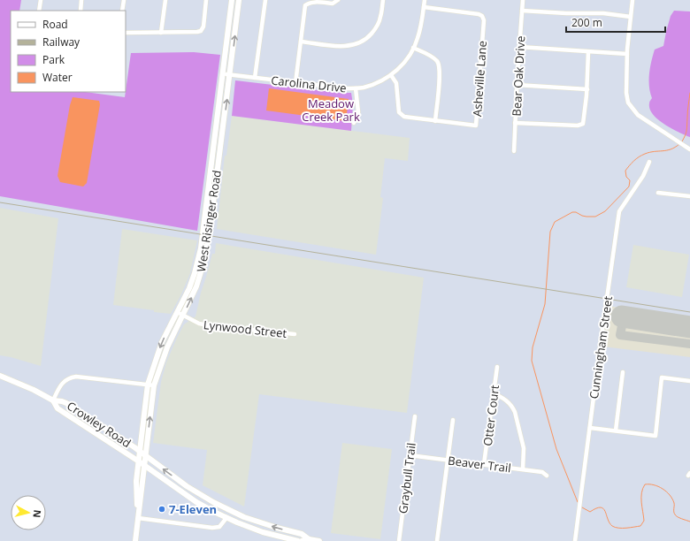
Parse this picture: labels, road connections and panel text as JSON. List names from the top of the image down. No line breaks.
{"streets":{"main road":["West Risinger Road","Crowley Road"],"street":["Bear Oak Drive","Asheville Lane","Carolina Drive","Lynwood Street","Cunningham Street","Otter Court","Beaver Trail","Graybull Trail"]},"crossings":[["Asheville Lane","Carolina Drive"],["Carolina Drive","West Risinger Road"],["West Risinger Road","Lynwood Street"],["West Risinger Road","Crowley Road"],["Otter Court","Beaver Trail"],["Beaver Trail","Graybull Trail"]],"parks":["Meadow Creek Park"],"places":["7-Eleven"],"legend":["Road","Railway","Park","Water"],"scale_bar":"200 m","north":"right"}
